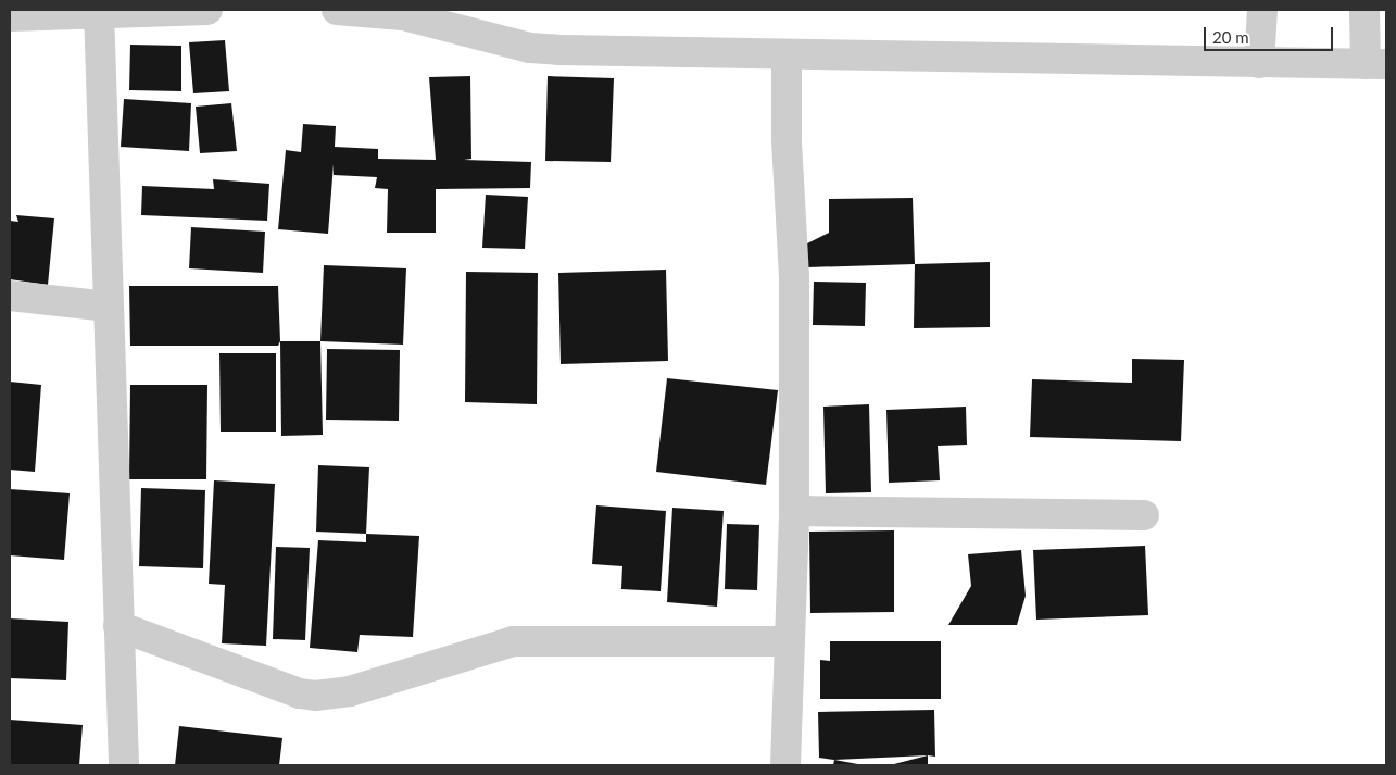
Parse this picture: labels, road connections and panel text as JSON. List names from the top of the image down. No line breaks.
{"scale_bar":"20 m"}
